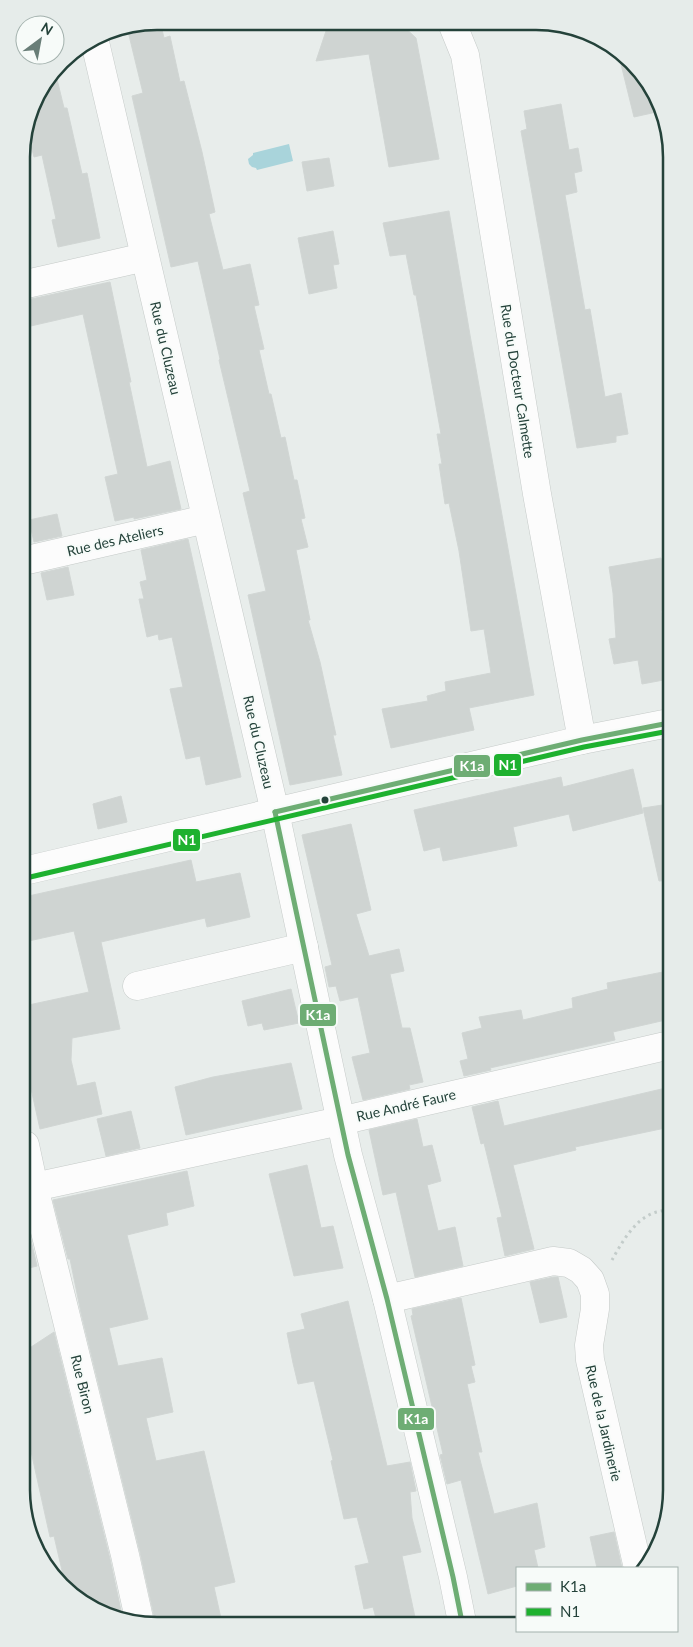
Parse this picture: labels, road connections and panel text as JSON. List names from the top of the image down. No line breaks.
{"streets":{"street":["Rue du Cluzeau","Rue du Docteur Calmette","Rue des Ateliers","Rue André Faure","Rue Biron","Rue de la Jardinerie"]},"crossings":[["Rue du Cluzeau","Rue des Ateliers"],["Rue du Cluzeau","Rue André Faure"],["Rue du Cluzeau","Rue de la Jardinerie"]],"lines":["transit line K1a","transit line N1"],"legend":["K1a","N1"],"north":"top right"}
